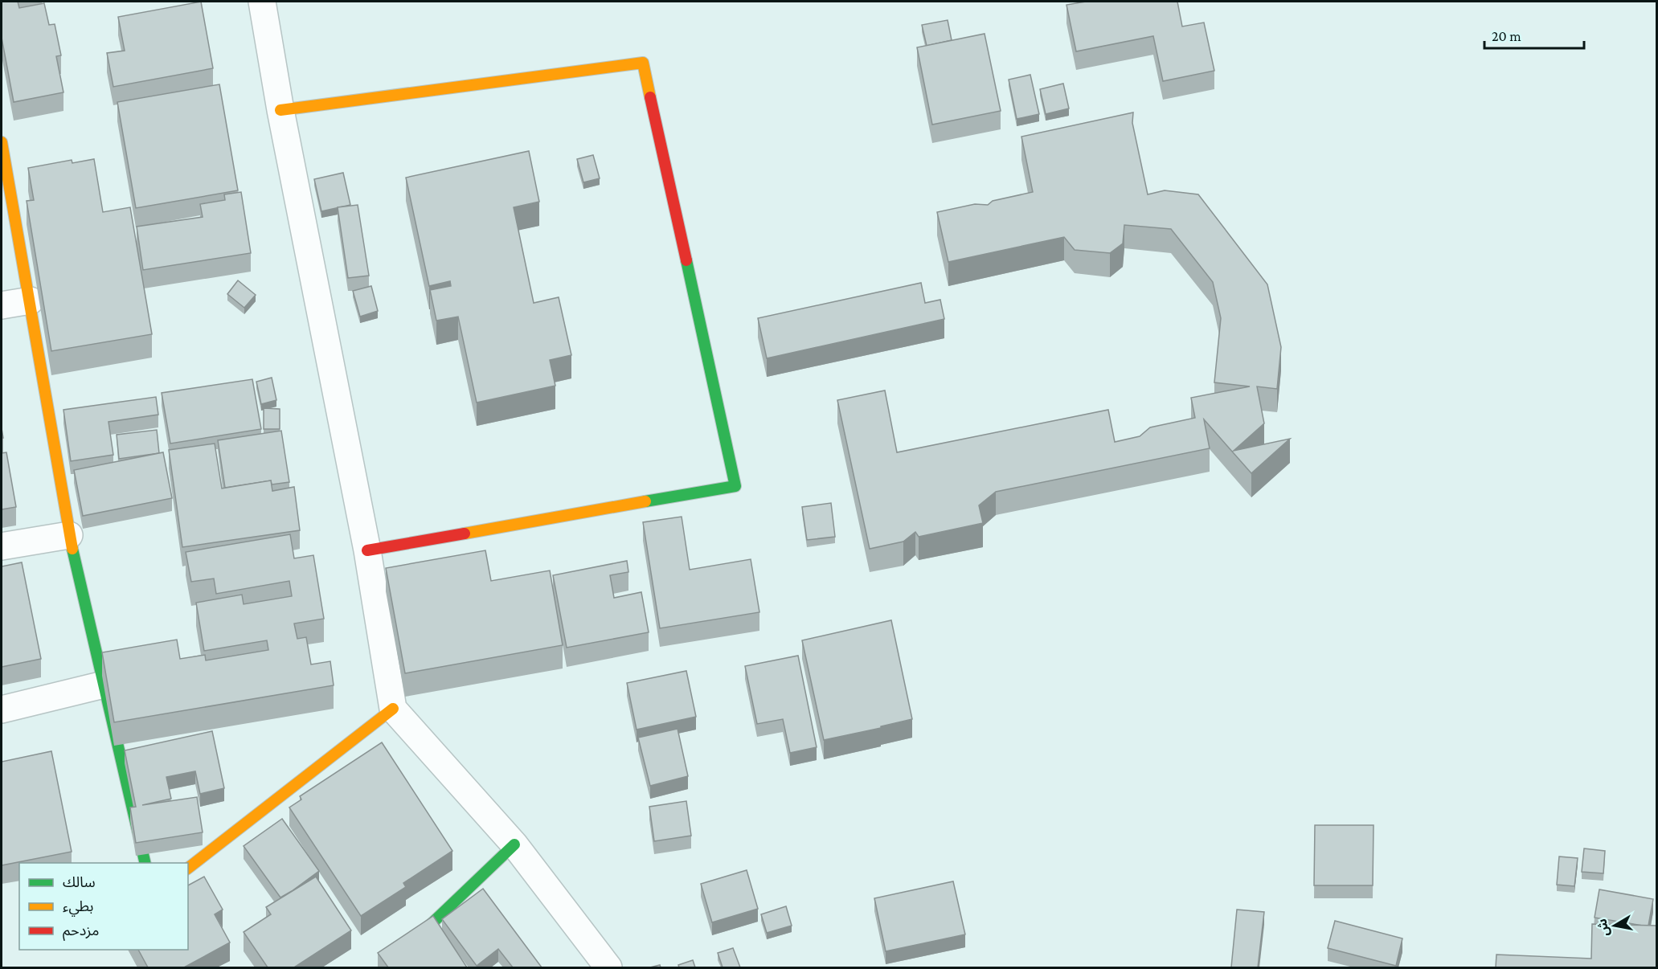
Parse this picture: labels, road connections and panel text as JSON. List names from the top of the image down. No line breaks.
{"legend":["سالك","بطيء","مزدحم"],"scale_bar":"20 m","north":"left"}
